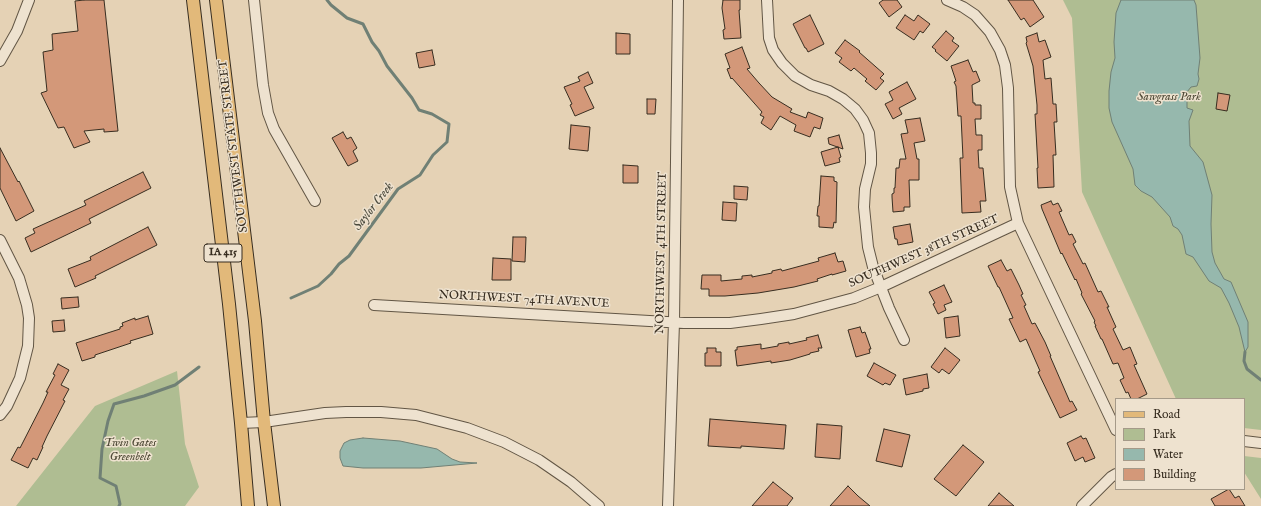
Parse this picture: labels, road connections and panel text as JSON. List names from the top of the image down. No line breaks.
{"streets":{"main road":["SOUTHWEST STATE STREET","IA 415"],"street":["SOUTHWEST 38TH STREET","NORTHWEST 4TH STREET","NORTHWEST 74TH AVENUE"]},"crossings":[["SOUTHWEST 38TH STREET","NORTHWEST 4TH STREET"],["SOUTHWEST 38TH STREET","NORTHWEST 74TH AVENUE"],["NORTHWEST 4TH STREET","NORTHWEST 74TH AVENUE"]],"water":["Saylor Creek"],"parks":["Sawgrass Park","Twin Gates Greenbelt"],"legend":["Road","Park","Water","Building"]}
